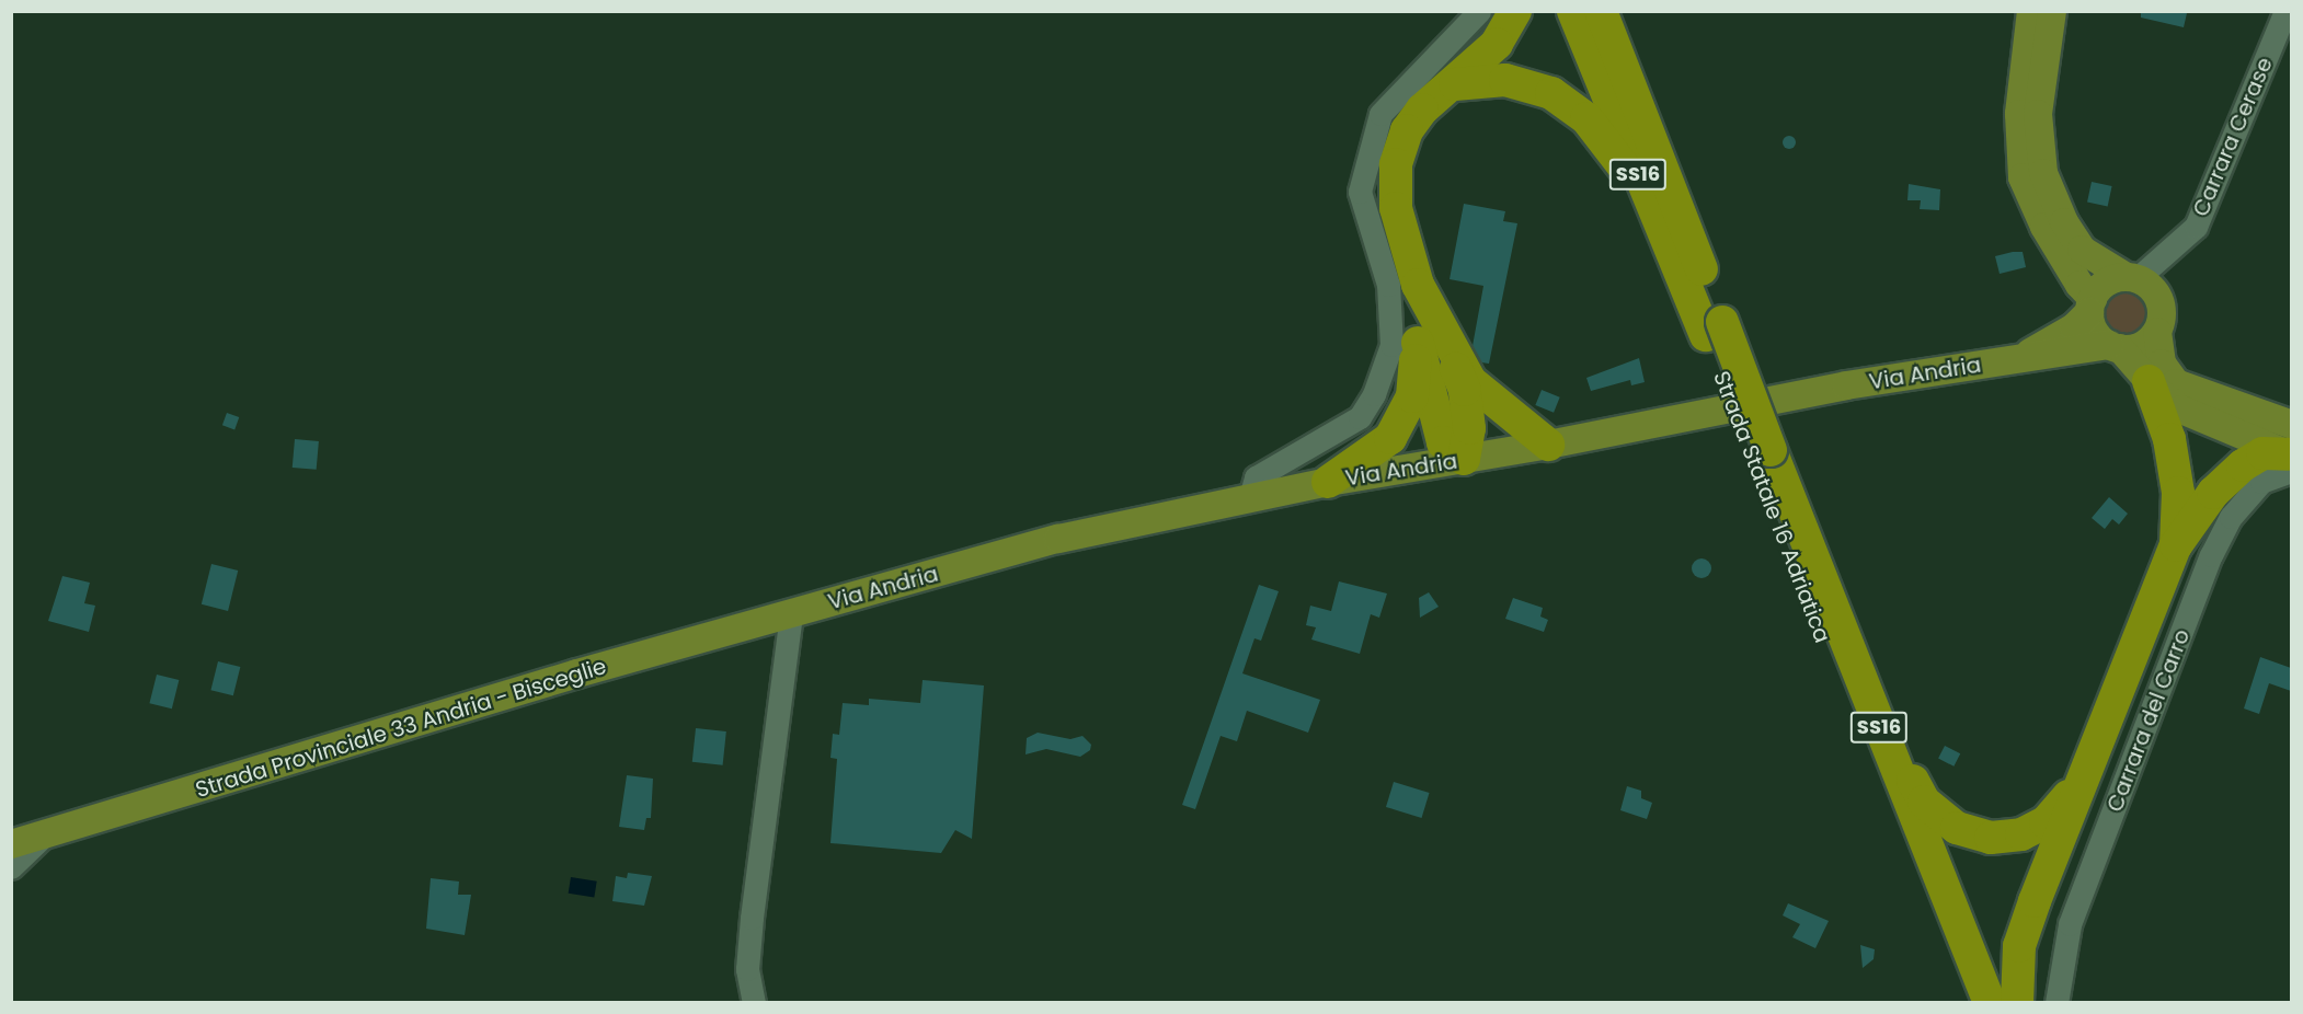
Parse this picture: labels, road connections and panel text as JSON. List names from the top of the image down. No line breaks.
{"streets":{"highway":["SS16","Strada Statale 16 Adriatica"],"main road":["Via Andria","Strada Provinciale 33 Andria - Bisceglie"],"street":["Carrara Cerase","Carrara del Carro"]},"crossings":[["Carrara Cerase","Via Andria"],["SS16","Strada Statale 16 Adriatica"],["SS16","Carrara del Carro"],["Via Andria","Strada Provinciale 33 Andria - Bisceglie"]]}
